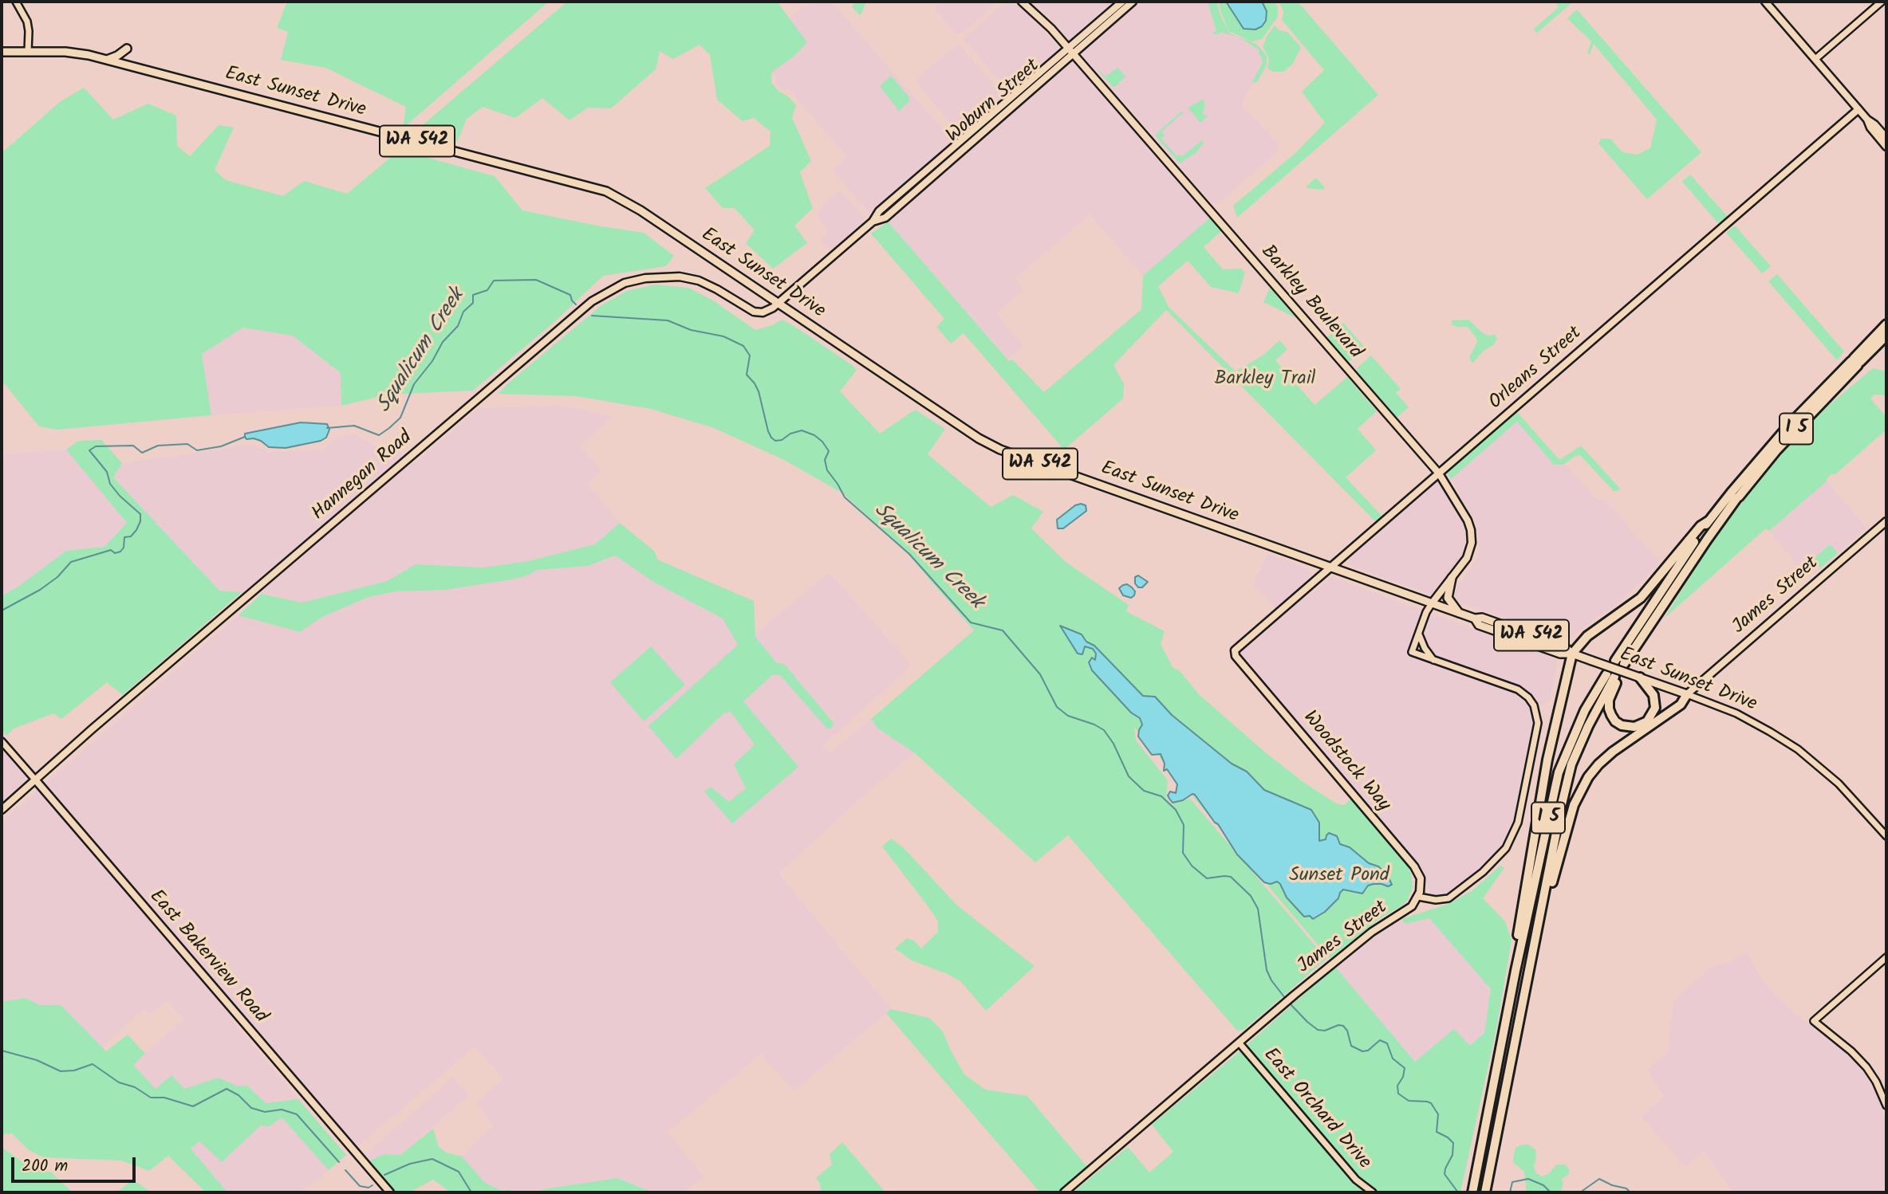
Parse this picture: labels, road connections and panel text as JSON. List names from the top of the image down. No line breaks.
{"streets":{"highway":["I 5"],"main road":["East Sunset Drive","Woburn Street","WA 542","Barkley Boulevard","Orleans Street","Hannegan Road","James Street","Woodstock Way","East Bakerview Road"],"street":["East Orchard Drive"]},"crossings":[["East Sunset Drive","Woburn Street"],["East Sunset Drive","Barkley Boulevard"],["East Sunset Drive","Orleans Street"],["East Sunset Drive","Hannegan Road"],["East Sunset Drive","James Street"],["Woburn Street","Barkley Boulevard"],["Woburn Street","Hannegan Road"],["Barkley Boulevard","Orleans Street"],["Orleans Street","Woodstock Way"],["Hannegan Road","East Bakerview Road"],["James Street","Woodstock Way"],["James Street","East Orchard Drive"]],"water":["Squalicum Creek"],"parks":["Barkley Trail","Sunset Pond"],"scale_bar":"200 m"}
